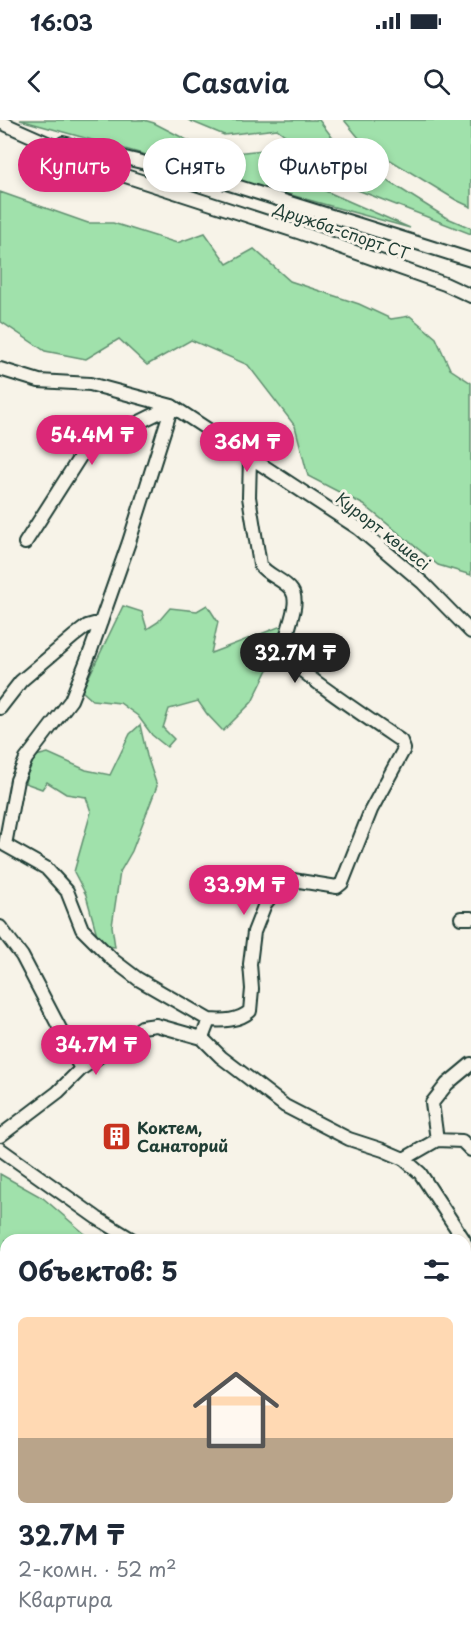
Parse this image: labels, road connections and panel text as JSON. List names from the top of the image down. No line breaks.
{"streets":{"street":["Дружба-спорт СТ","Курорт көшесі"]},"places":{"building":["Коктем, Санаторий"]},"page":{"status":"16:03","header":"Casavia","chip":["Купить","Снять","Фильтры"],"price":["54.4M ₸","36M ₸","32.7M ₸","33.9M ₸","34.7M ₸"],"heading":"Объектов: 5","list":[{"name":"32.7M ₸","note":"2-комн. · 52 m² · Квартира"}]}}
